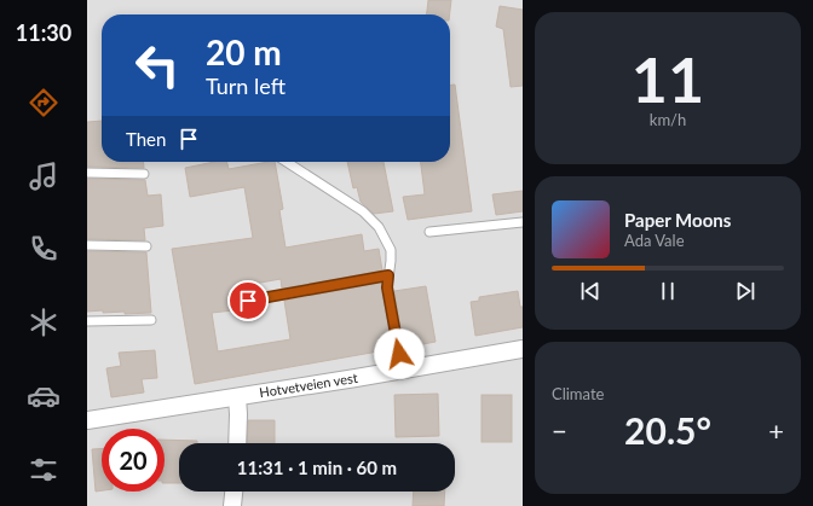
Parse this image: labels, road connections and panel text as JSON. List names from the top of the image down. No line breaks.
{"streets":{"street":["Hotvetveien vest"]},"page":{"tabs":"11:30","tile":[["11","km/h"],"Climate"],"turn":["20 m","Turn left"],"then":"Then","song":["Paper Moons","Ada Vale"],"heat":["−","20.5°","+"],"limit":"20","trip":"11:31 · 1 min · 60 m"}}
